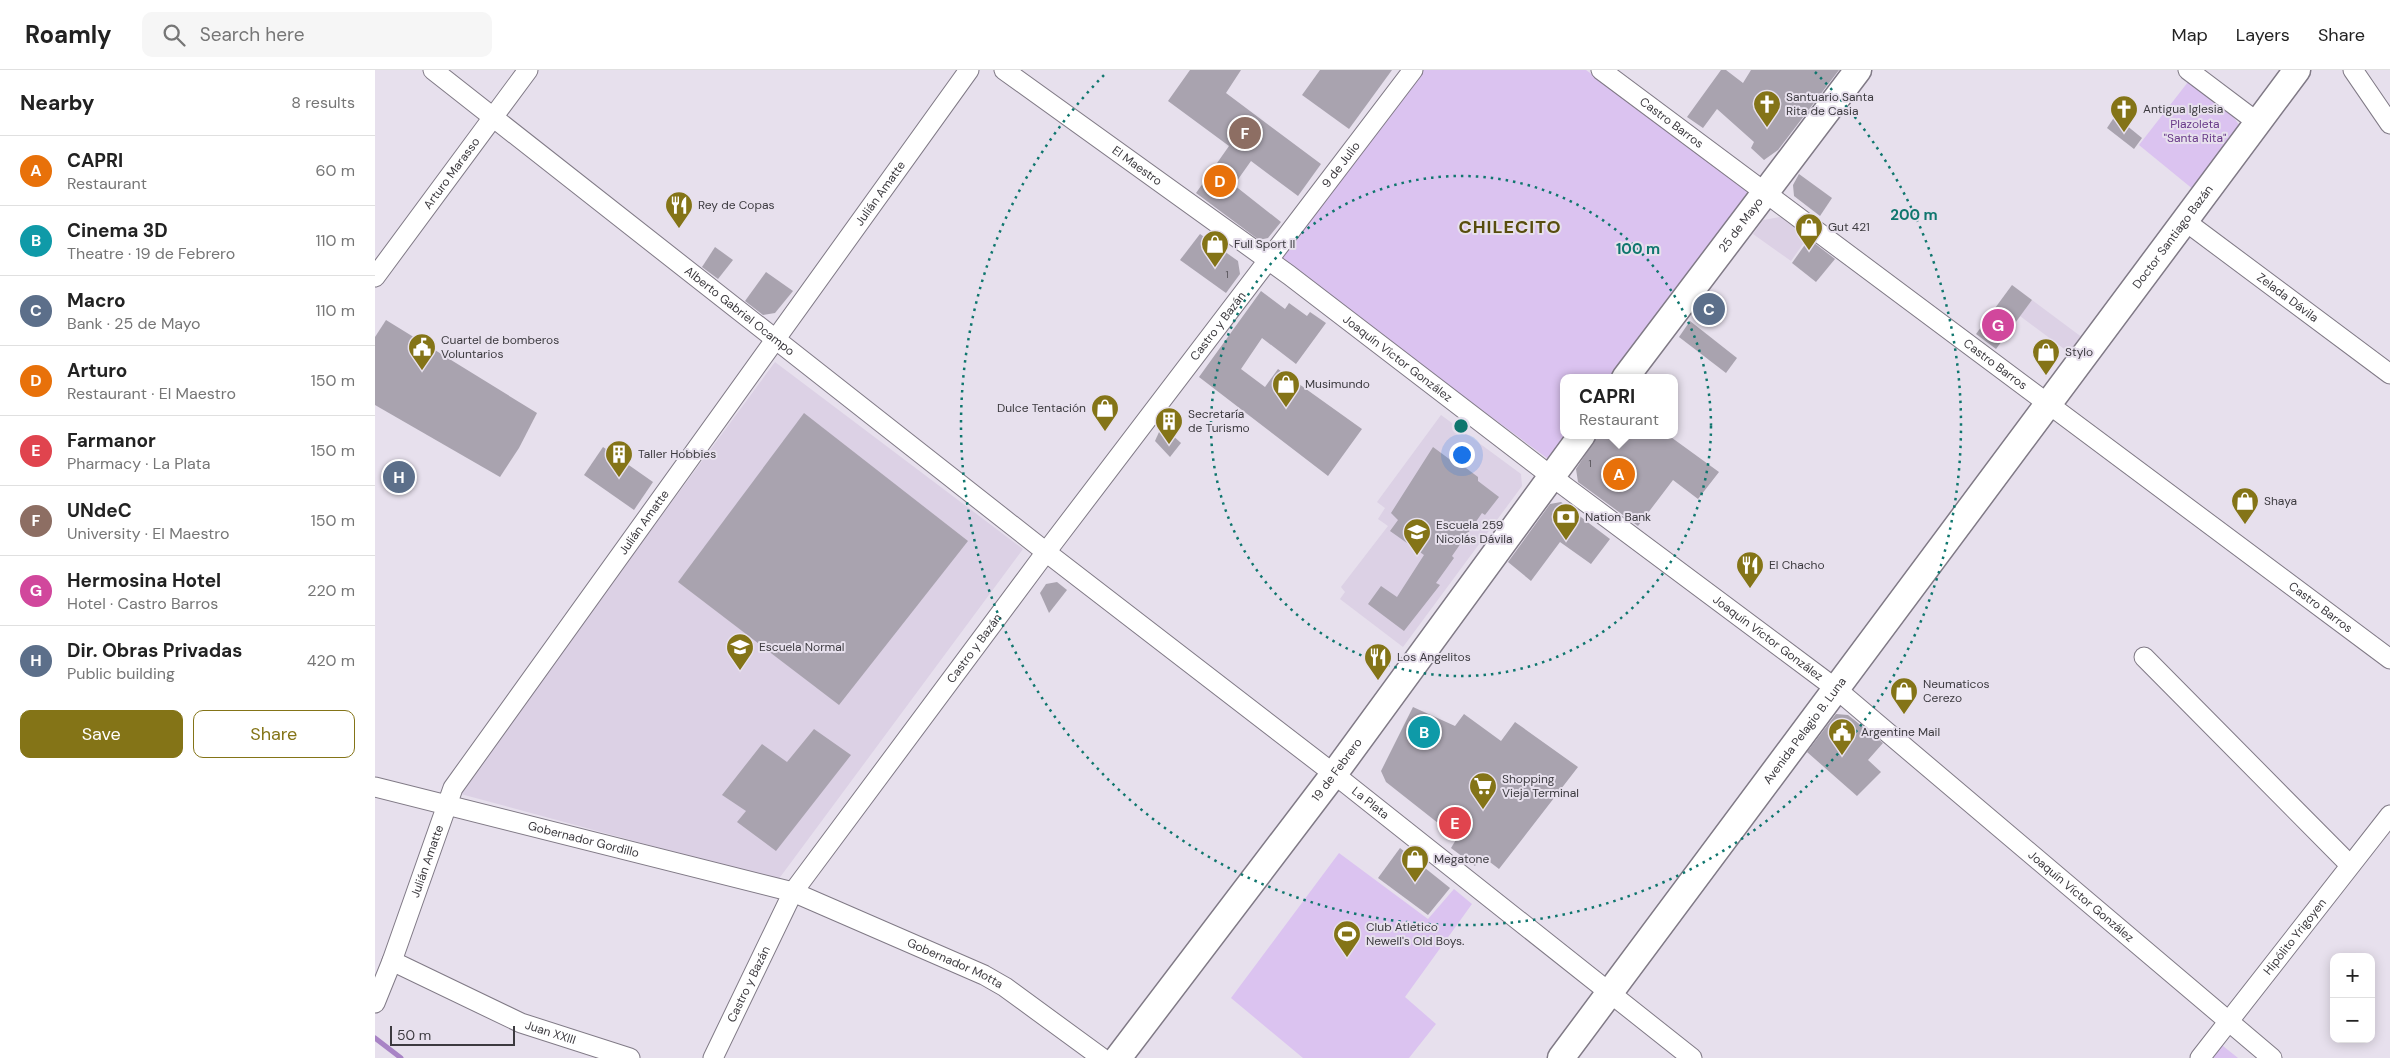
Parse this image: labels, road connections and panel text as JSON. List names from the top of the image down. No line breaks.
{"streets":{"main road":["25 de Mayo","Doctor Santiago Bazán","Avenida Pelagio B. Luna","19 de Febrero"],"street":["Castro Barros","El Maestro","9 de Julio","Arturo Marasso","Julián Amatte","Zelada Dávila","Alberto Gabriel Ocampo","Castro y Bazán","Joaquín Víctor González","La Plata","Gobernador Gordillo","Hipólito Yrigoyen","Gobernador Motta","Juan XXIII"]},"crossings":[["Castro Barros","25 de Mayo"],["Castro Barros","Doctor Santiago Bazán"],["Castro Barros","Avenida Pelagio B. Luna"],["El Maestro","9 de Julio"],["El Maestro","Castro y Bazán"],["El Maestro","Joaquín Víctor González"],["9 de Julio","Castro y Bazán"],["9 de Julio","Joaquín Víctor González"],["Arturo Marasso","Alberto Gabriel Ocampo"],["Julián Amatte","Alberto Gabriel Ocampo"],["Julián Amatte","Gobernador Gordillo"],["Julián Amatte","Juan XXIII"],["Doctor Santiago Bazán","Zelada Dávila"],["Doctor Santiago Bazán","Avenida Pelagio B. Luna"],["Alberto Gabriel Ocampo","Castro y Bazán"],["Alberto Gabriel Ocampo","La Plata"],["Castro y Bazán","Joaquín Víctor González"],["Castro y Bazán","La Plata"],["Castro y Bazán","Gobernador Gordillo"],["Castro y Bazán","Gobernador Motta"],["Joaquín Víctor González","Avenida Pelagio B. Luna"],["Joaquín Víctor González","19 de Febrero"],["Joaquín Víctor González","Hipólito Yrigoyen"],["Avenida Pelagio B. Luna","La Plata"],["19 de Febrero","La Plata"],["Gobernador Gordillo","Gobernador Motta"]],"districts":["CHILECITO"],"parks":["Plazoleta \"Santa Rita\""],"places":{"church":["Santuario Santa Rita de Casia","Antigua Iglesia"],"restaurant":["Rey de Copas","El Chacho","Los Angelitos"],"shop":["Gut 421","Full Sport II","Stylo","Musimundo","Dulce Tentación","Shaya","Neumaticos Cerezo","Megatone"],"public building":["Cuartel de bomberos Voluntarios","Argentine Mail"],"building":["Secretaría de Turismo","Taller Hobbies"],"bank":["Nation Bank"],"school or university":["Escuela 259 Nicolás Dávila","Escuela Normal"],"supermarket":["Shopping Vieja Terminal"],"sports":["Club Atletico Newell's Old Boys."]},"house_numbers":["1","1"],"scale_bar":"50 m","page":{"header":"Roamly","search":"Search here","nav":["Map","Layers","Share"],"heading":["Nearby","8 results"],"pins":["F","D","C","G","A","H","B","E"],"list":[{"mark":"A","name":"CAPRI","note":"Restaurant","value":"60 m"},{"mark":"B","name":"Cinema 3D","note":"Theatre · 19 de Febrero","value":"110 m"},{"mark":"C","name":"Macro","note":"Bank · 25 de Mayo","value":"110 m"},{"mark":"D","name":"Arturo","note":"Restaurant · El Maestro","value":"150 m"},{"mark":"E","name":"Farmanor","note":"Pharmacy · La Plata","value":"150 m"},{"mark":"F","name":"UNdeC","note":"University · El Maestro","value":"150 m"},{"mark":"G","name":"Hermosina Hotel","note":"Hotel · Castro Barros","value":"220 m"},{"mark":"H","name":"Dir. Obras Privadas","note":"Public building","value":"420 m"}],"popup":["CAPRI","Restaurant"],"buttons":["Save","Share"],"map_buttons":["+","−"],"scale":"50 m"},"rings":["200 m","100 m"]}
